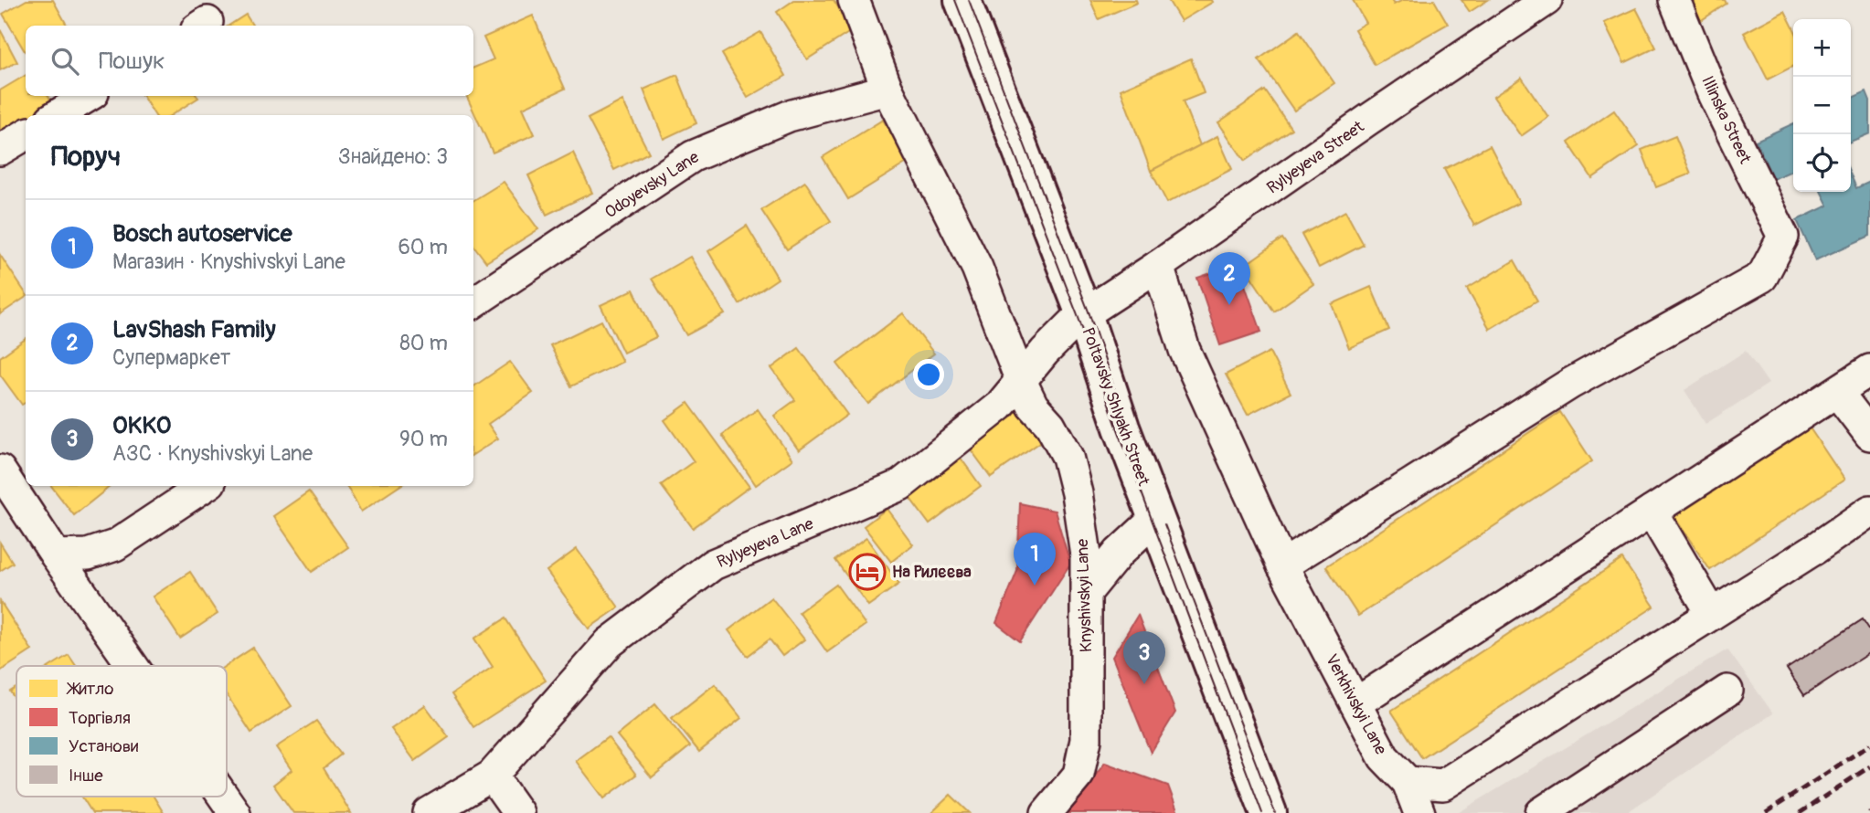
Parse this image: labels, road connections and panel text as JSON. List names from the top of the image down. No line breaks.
{"streets":{"main road":["Poltavsky Shlyakh Street"],"street":["Illinska Street","Rylyeyeva Street","Odoyevsky Lane","Rylyeyeva Lane","Knyshivskyi Lane","Verkhivskyi Lane"]},"crossings":[["Illinska Street","Verkhivskyi Lane"],["Rylyeyeva Street","Poltavsky Shlyakh Street"],["Rylyeyeva Street","Rylyeyeva Lane"],["Rylyeyeva Street","Verkhivskyi Lane"],["Odoyevsky Lane","Knyshivskyi Lane"],["Poltavsky Shlyakh Street","Rylyeyeva Lane"],["Rylyeyeva Lane","Knyshivskyi Lane"]],"places":{"hotel":["На Рилєєва"]},"legend":["Житло","Торгівля","Установи","Інше"],"page":{"map_buttons":["+","−"],"search":"Пошук","heading":["Поруч","Знайдено: 3"],"list":[{"mark":"1","name":"Bosch autoservice","note":"Магазин · Knyshivskyi Lane","value":"60 m"},{"mark":"2","name":"LavShash Family","note":"Супермаркет","value":"80 m"},{"mark":"3","name":"OKKO","note":"АЗС · Knyshivskyi Lane","value":"90 m"}],"pins":["2","1","3"]}}
